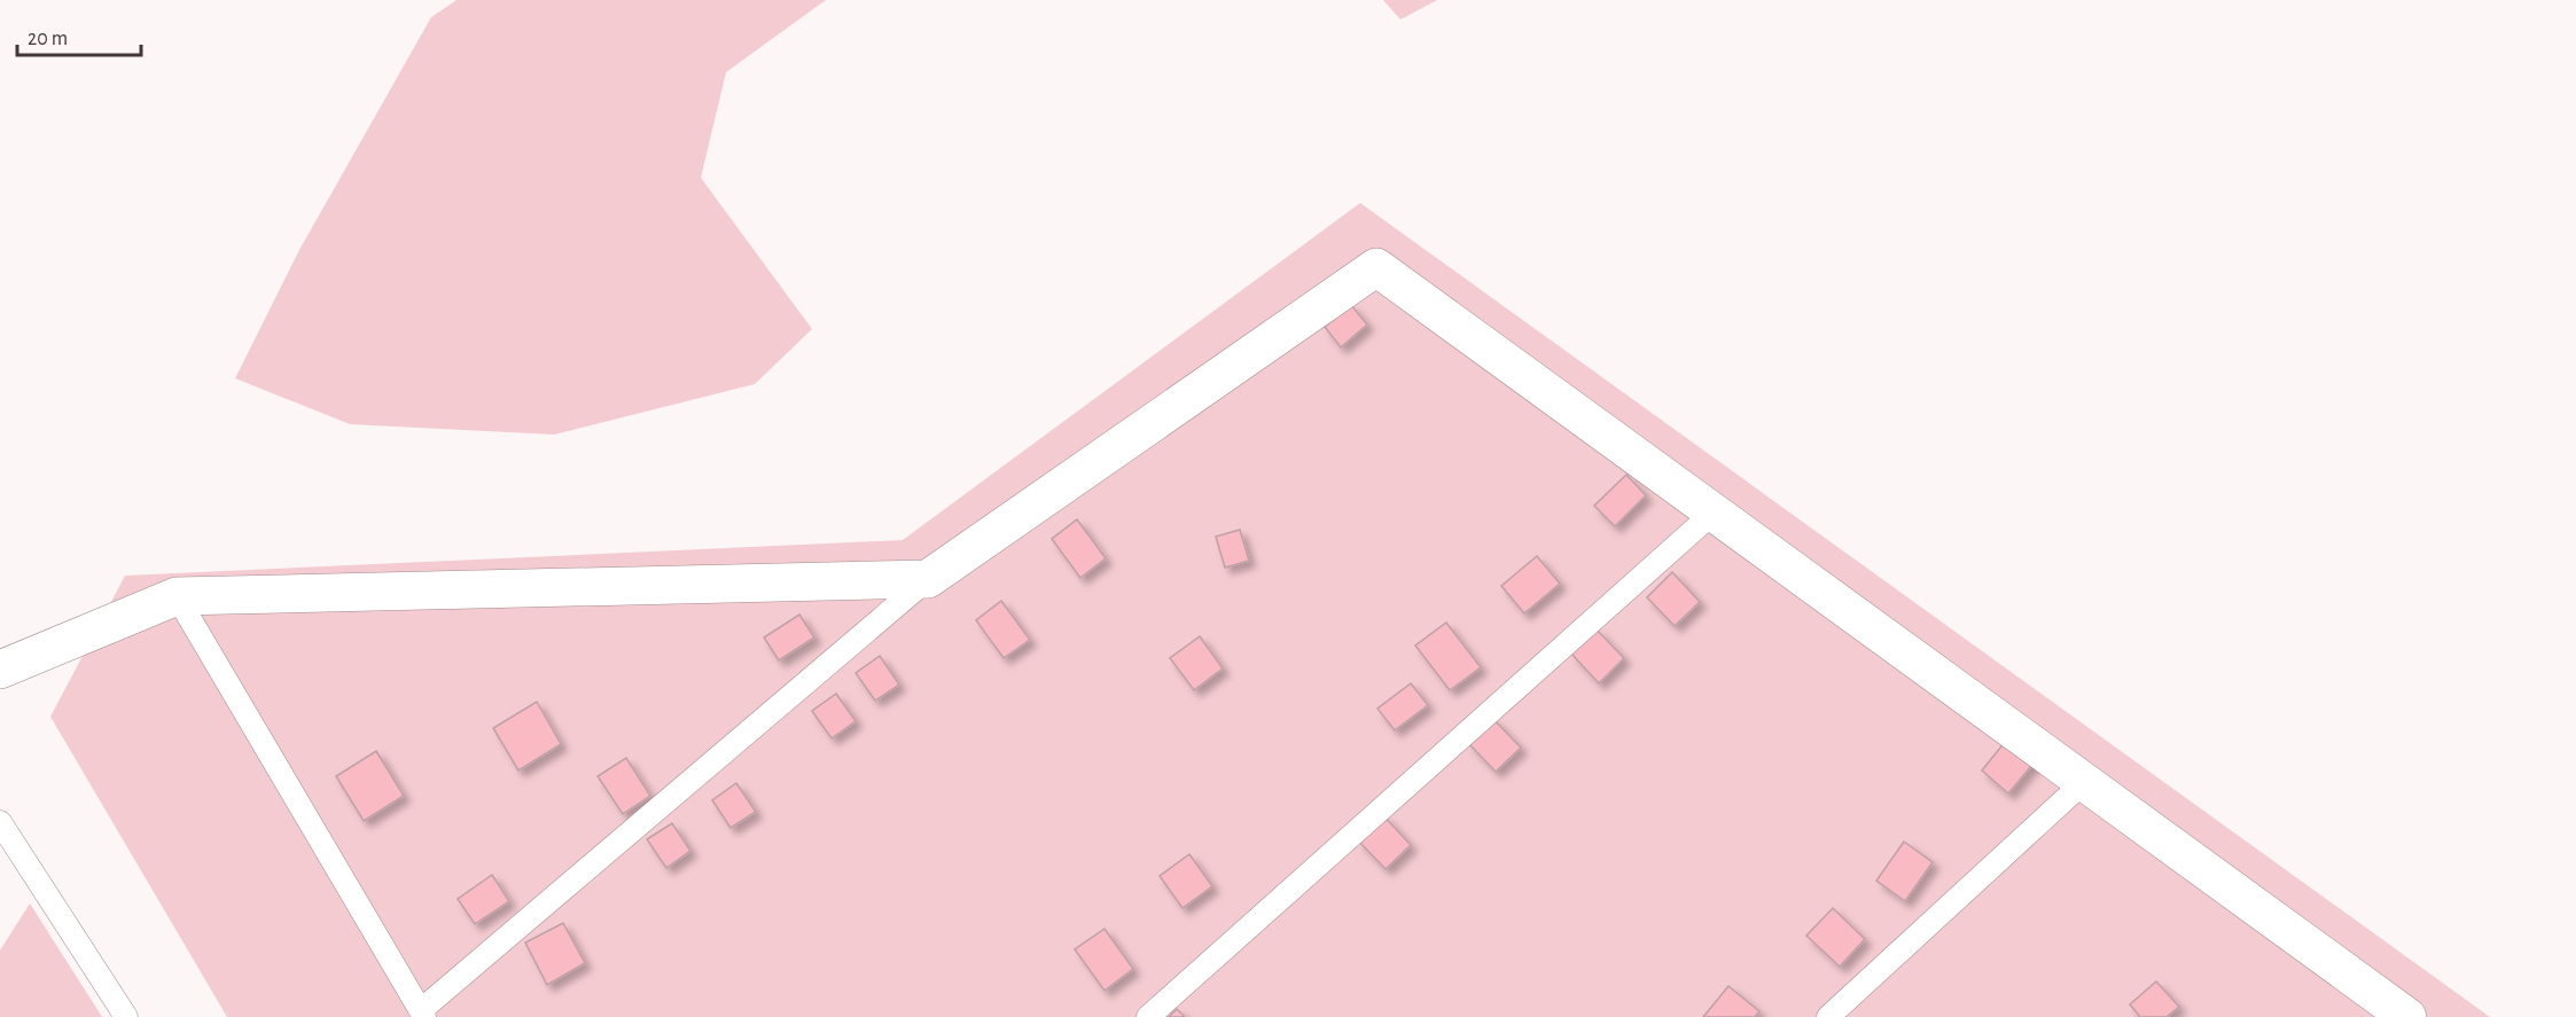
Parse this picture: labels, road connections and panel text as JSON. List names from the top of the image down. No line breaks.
{"scale_bar":"20 m"}
